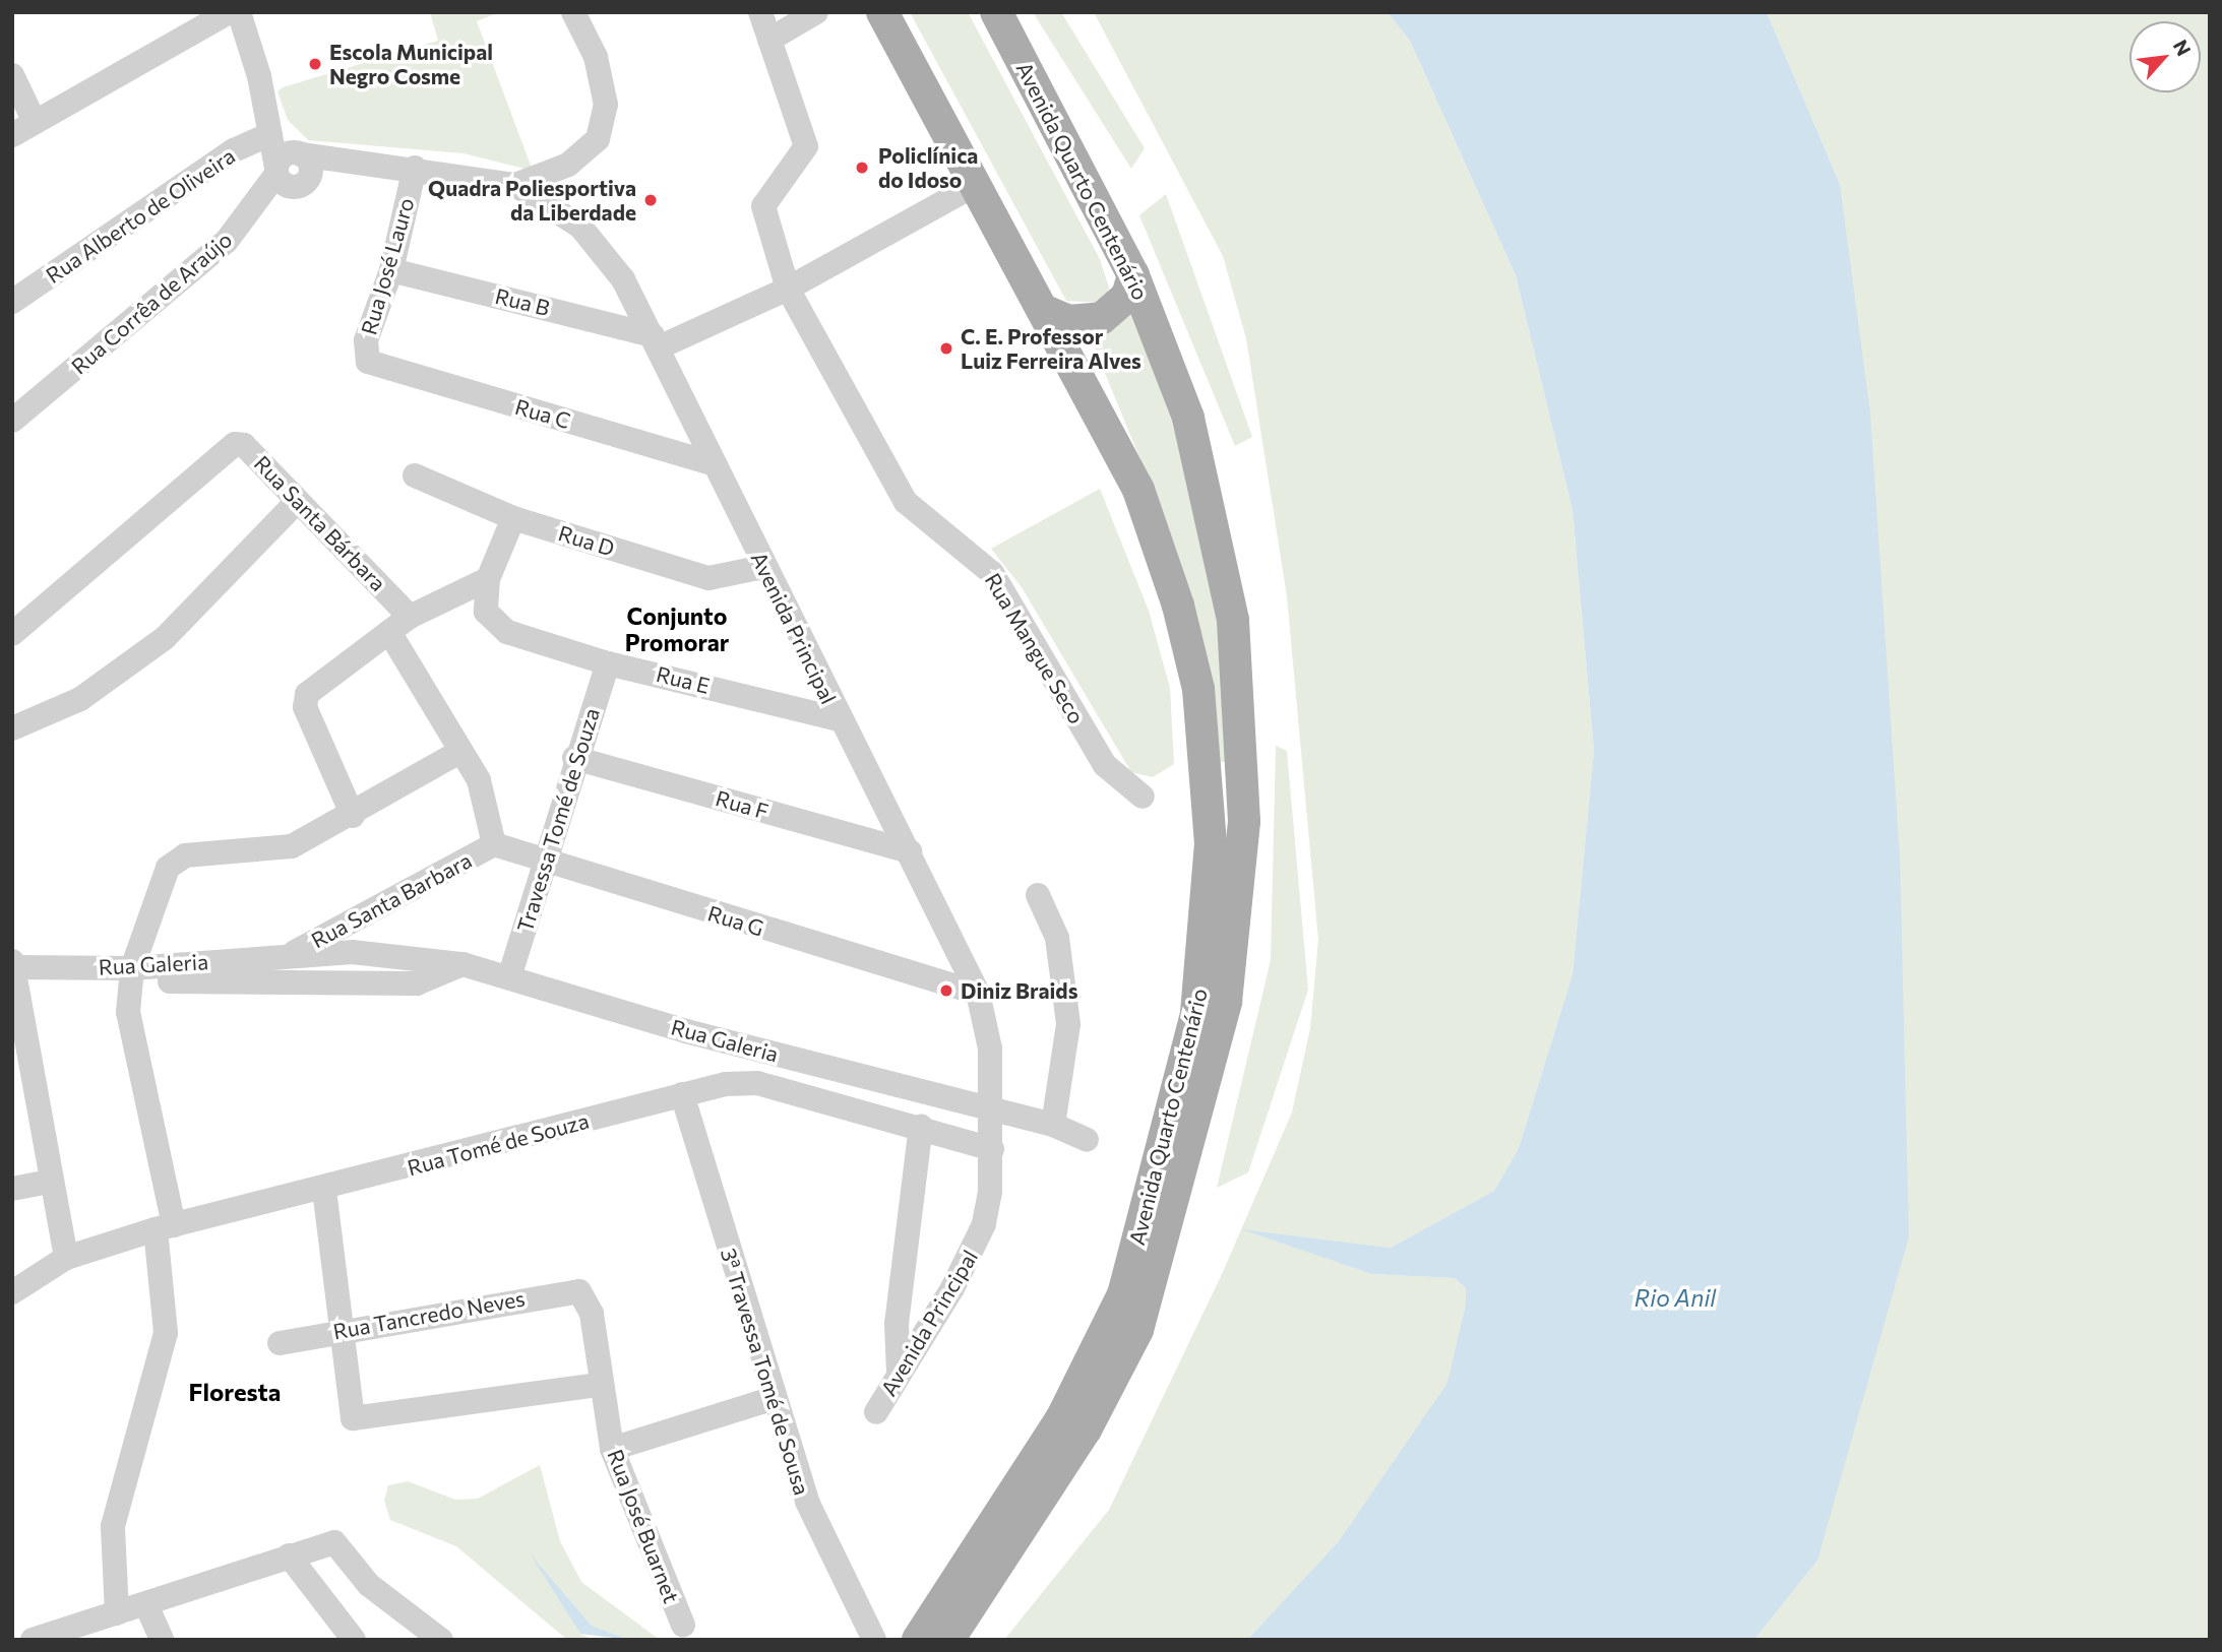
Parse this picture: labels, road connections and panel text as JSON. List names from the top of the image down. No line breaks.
{"streets":{"main road":["Avenida Quarto Centenário"],"street":["Rua Alberto de Oliveira","Rua José Lauro","Rua B","Rua Corrêa de Araújo","Rua C","Rua Santa Bárbara","Rua D","Avenida Principal","Rua Mangue Seco","Rua E","Rua F","Travessa Tomé de Souza","Rua Santa Barbara","Rua G","Rua Galeria","Rua Tomé de Souza","Rua Tancredo Neves","3ª Travessa Tomé de Sousa","Rua José Buarnet"]},"crossings":[["Rua José Lauro","Rua B"],["Rua José Lauro","Rua C"],["Rua B","Avenida Principal"],["Rua C","Avenida Principal"],["Rua D","Avenida Principal"],["Avenida Principal","Rua E"],["Avenida Principal","Rua F"],["Avenida Principal","Rua G"],["Avenida Principal","Rua Galeria"],["Avenida Principal","Rua Tomé de Souza"],["Rua E","Travessa Tomé de Souza"],["Rua F","Travessa Tomé de Souza"],["Travessa Tomé de Souza","Rua G"],["Travessa Tomé de Souza","Rua Galeria"],["Rua Santa Barbara","Rua G"],["Rua Santa Barbara","Rua Galeria"],["Rua Tomé de Souza","3ª Travessa Tomé de Sousa"],["Rua Tancredo Neves","Rua José Buarnet"]],"districts":["Conjunto Promorar","Floresta"],"water":["Rio Anil"],"places":["Escola Municipal Negro Cosme","Policlínica do Idoso","Quadra Poliesportiva da Liberdade","C. E. Professor Luiz Ferreira Alves","Diniz Braids"],"north":"top right"}
